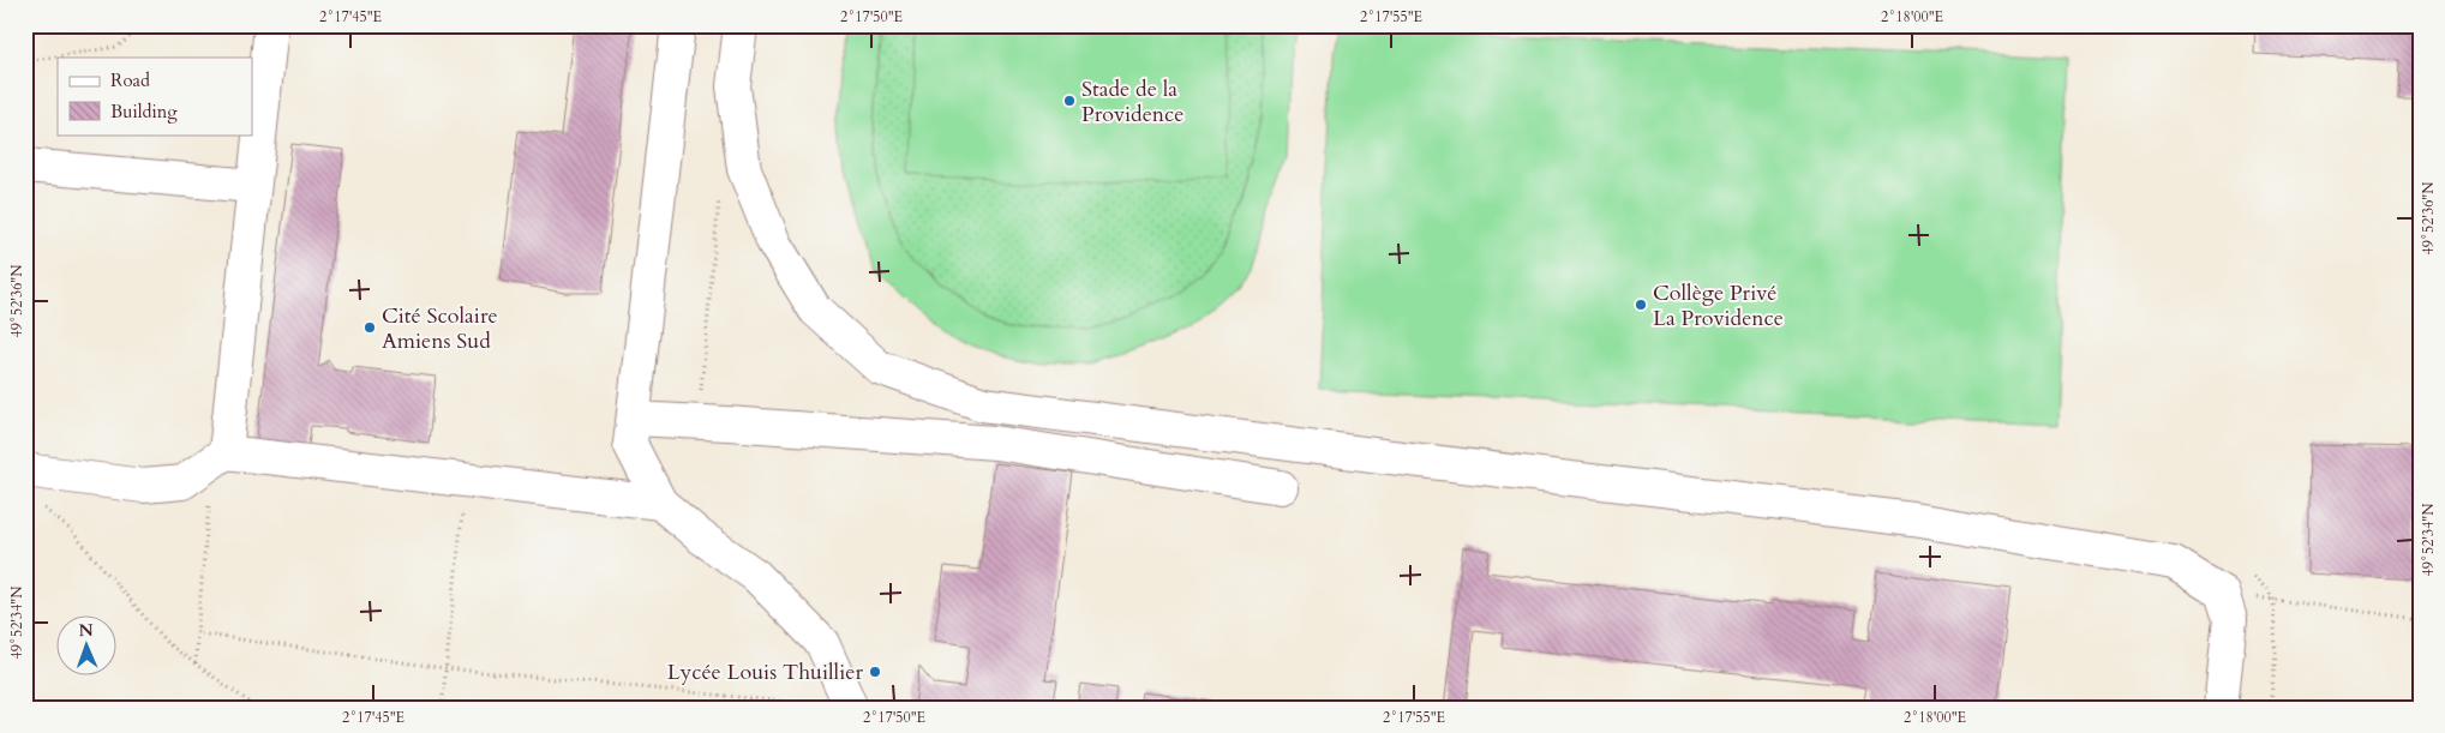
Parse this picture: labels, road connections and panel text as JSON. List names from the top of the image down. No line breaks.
{"places":["Stade de la Providence","Collège Privé La Providence","Cité Scolaire Amiens Sud","Lycée Louis Thuillier"],"legend":["Road","Building"],"north":"top","coordinates":["2°17'45\"E","2°17'50\"E","2°17'55\"E","2°18'00\"E","49°52'36\"N","49°52'34\"N"]}
